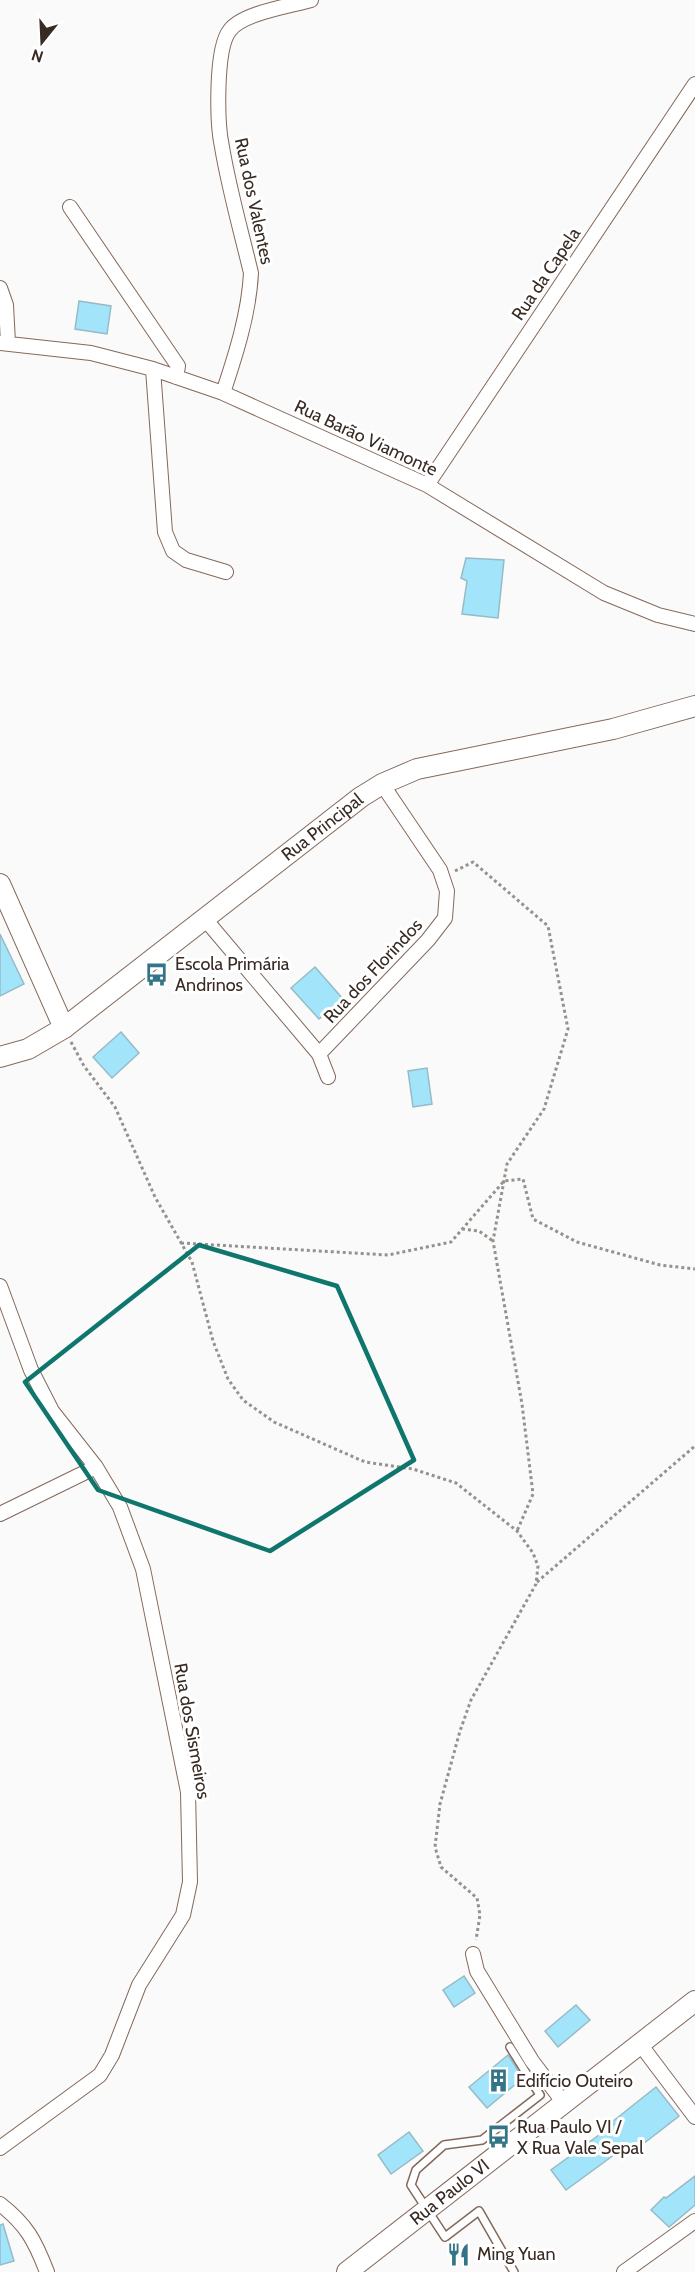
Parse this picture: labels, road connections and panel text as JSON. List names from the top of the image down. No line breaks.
{"streets":{"main road":["Rua Principal","Rua Paulo VI"],"street":["Rua dos Valentes","Rua da Capela","Rua Barão Viamonte","Rua dos Florindos","Rua dos Sismeiros"]},"crossings":[["Rua dos Valentes","Rua Barão Viamonte"],["Rua da Capela","Rua Barão Viamonte"],["Rua Principal","Rua dos Florindos"]],"places":{"bus stop":["Escola Primária Andrinos","Rua Paulo VI / X Rua Vale Sepal"],"building":["Edifício Outeiro"],"restaurant":["Ming Yuan"]},"north":"bottom"}
